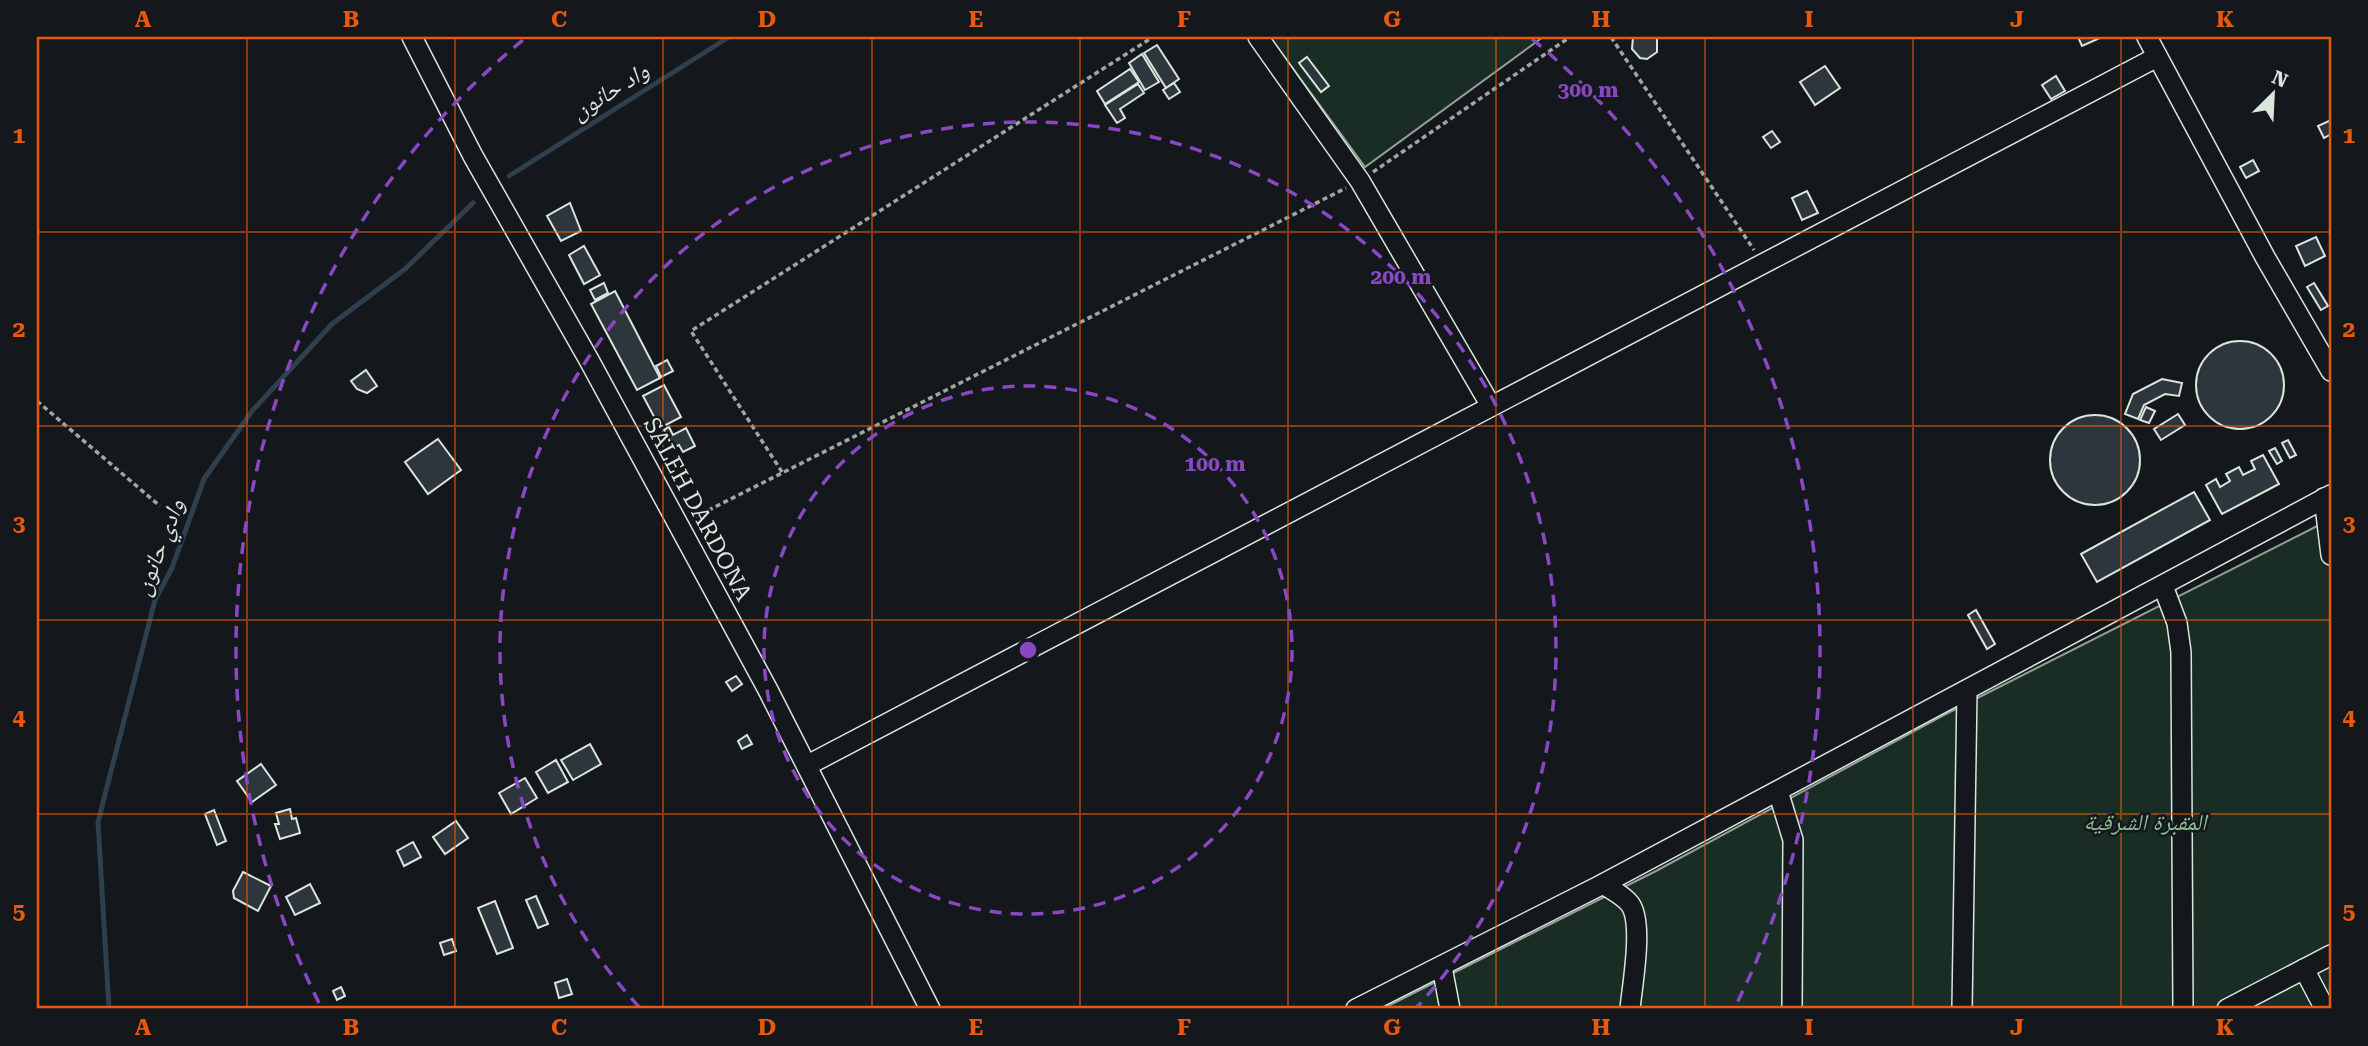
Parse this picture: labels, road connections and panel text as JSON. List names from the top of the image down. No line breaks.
{"streets":{"street":["SALEH DARDONA"]},"water":["واد حانون","وادي حانون"],"parks":["المقبرة الشرقية"],"north":"top right","grid":{"columns":["A","B","C","D","E","F","G","H","I","J","K"],"rows":["1","2","3","4","5"]},"rings":["300 m","200 m","100 m"]}
